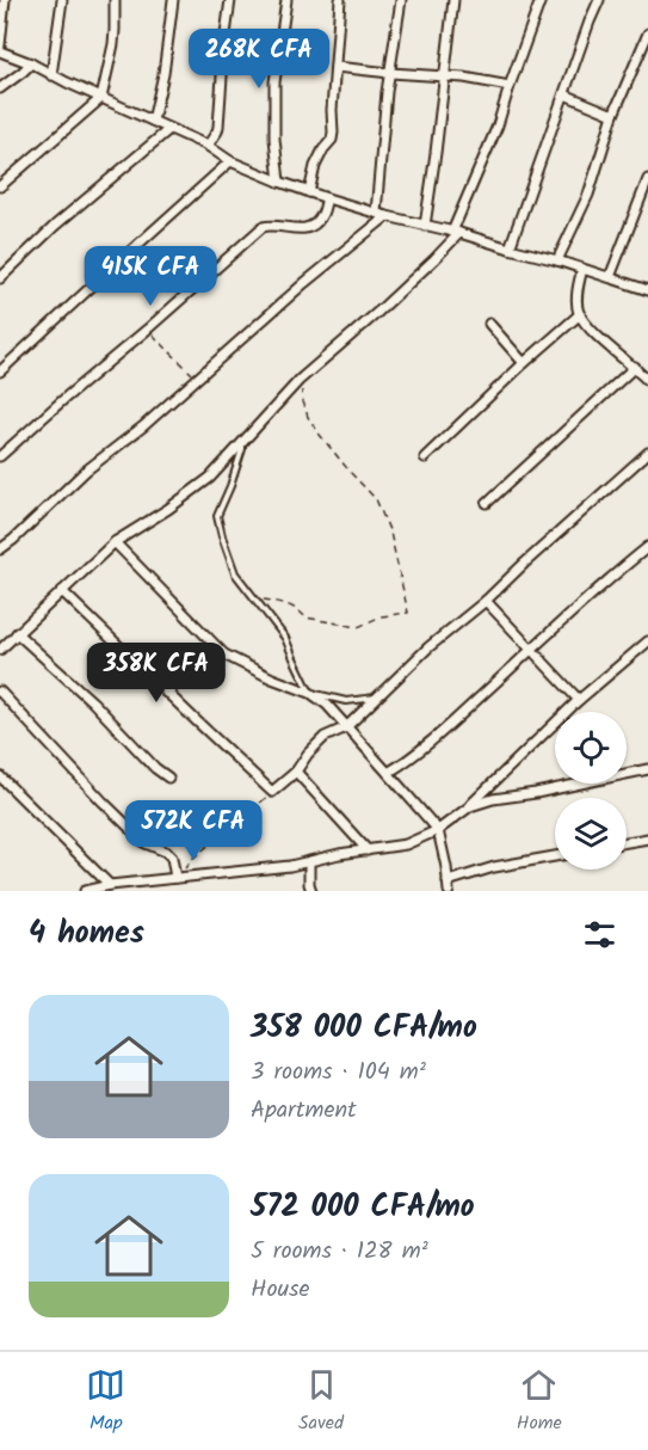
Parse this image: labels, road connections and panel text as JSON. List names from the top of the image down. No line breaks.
{"page":{"price":["268K CFA","415K CFA","358K CFA","572K CFA"],"heading":"4 homes","list":[{"name":"358 000 CFA/mo","note":"3 rooms · 104 m² · Apartment"},{"name":"572 000 CFA/mo","note":"5 rooms · 128 m² · House"}],"tabs":["Map","Saved","Home"]}}
